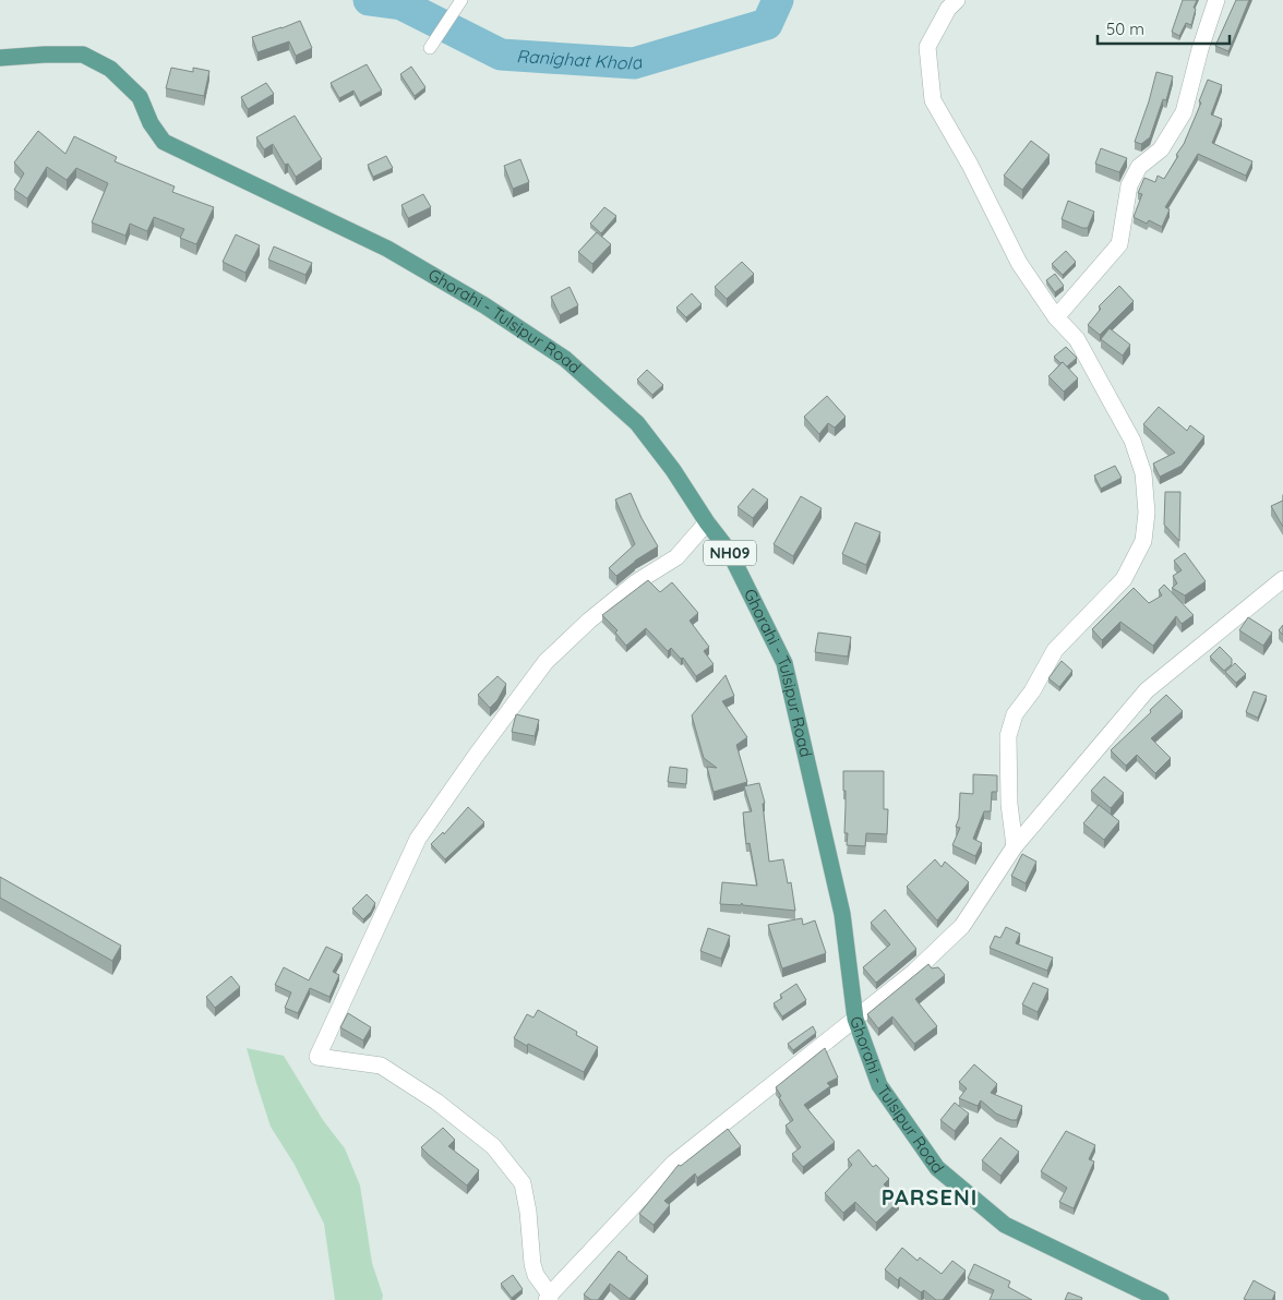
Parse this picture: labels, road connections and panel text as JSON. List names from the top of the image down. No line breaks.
{"streets":{"main road":["Ghorahi - Tulsipur Road","NH09"]},"districts":["PARSENI"],"water":["Ranighat Khola"],"scale_bar":"50 m"}
